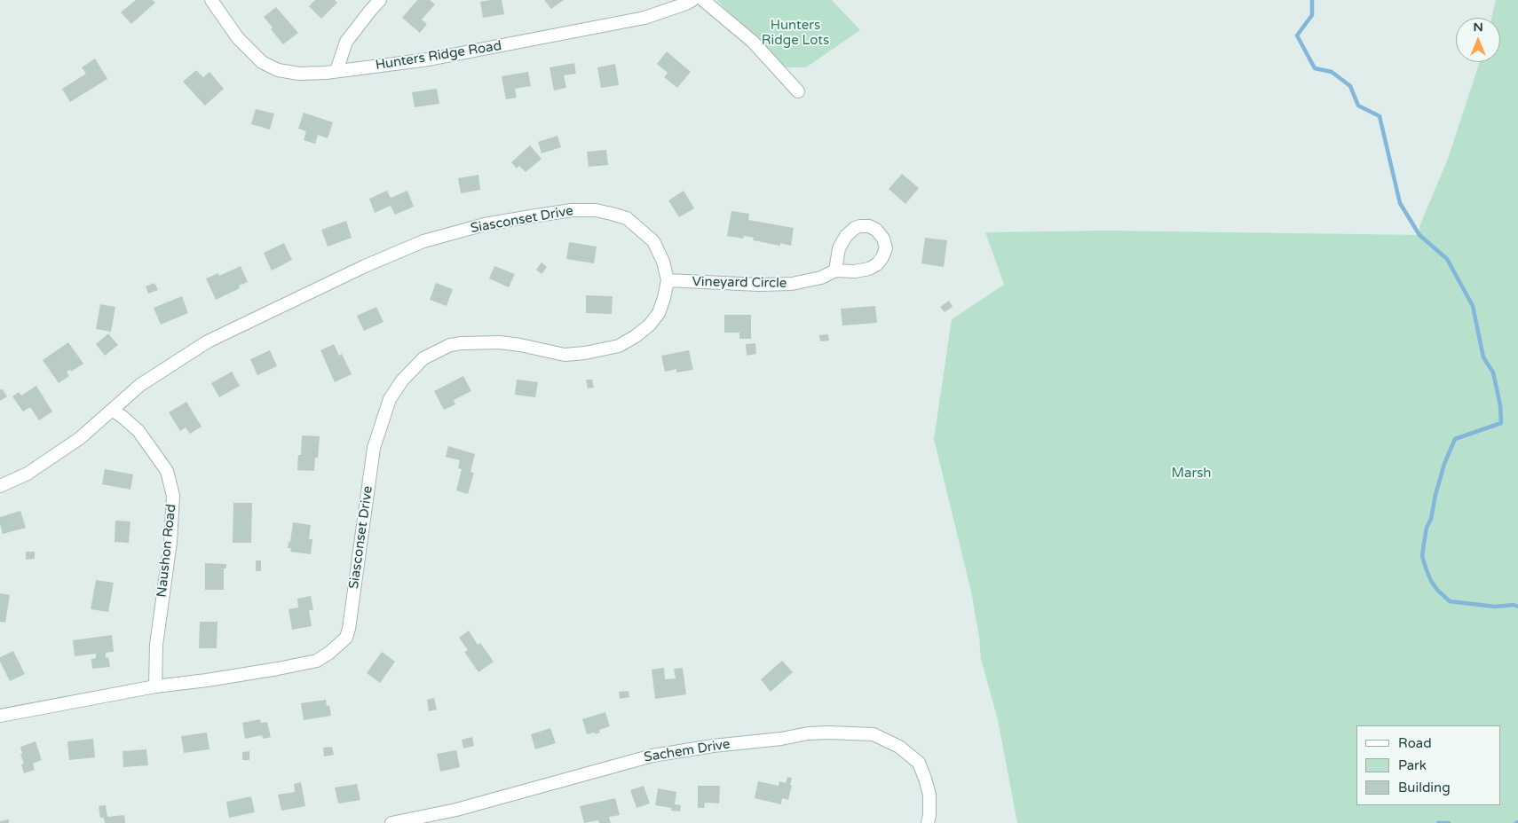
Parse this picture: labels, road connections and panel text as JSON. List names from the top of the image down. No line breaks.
{"streets":{"street":["Hunters Ridge Road","Siasconset Drive","Vineyard Circle","Naushon Road","Sachem Drive"]},"crossings":[["Siasconset Drive","Vineyard Circle"],["Siasconset Drive","Naushon Road"]],"parks":["Hunters Ridge Lots","Marsh"],"legend":["Road","Park","Building"],"north":"top"}
